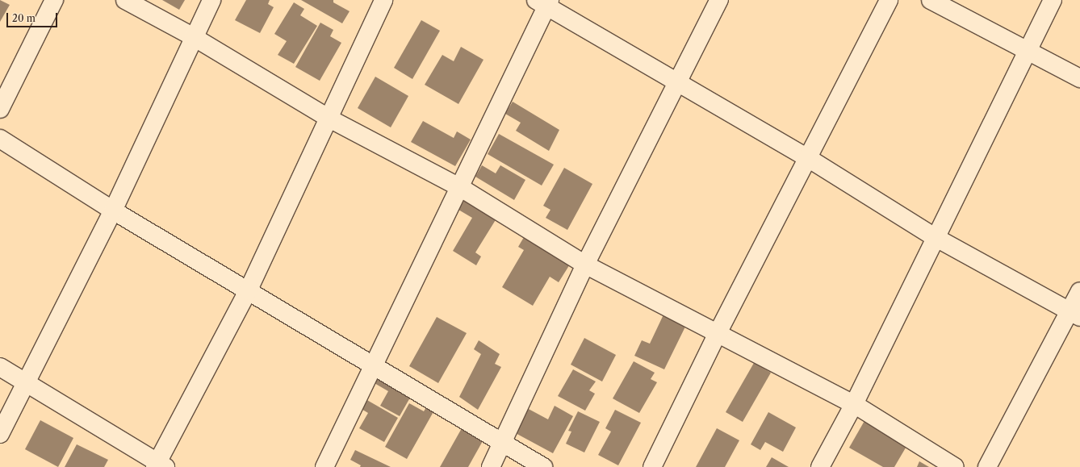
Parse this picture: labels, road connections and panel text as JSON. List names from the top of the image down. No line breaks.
{"scale_bar":"20 m"}
